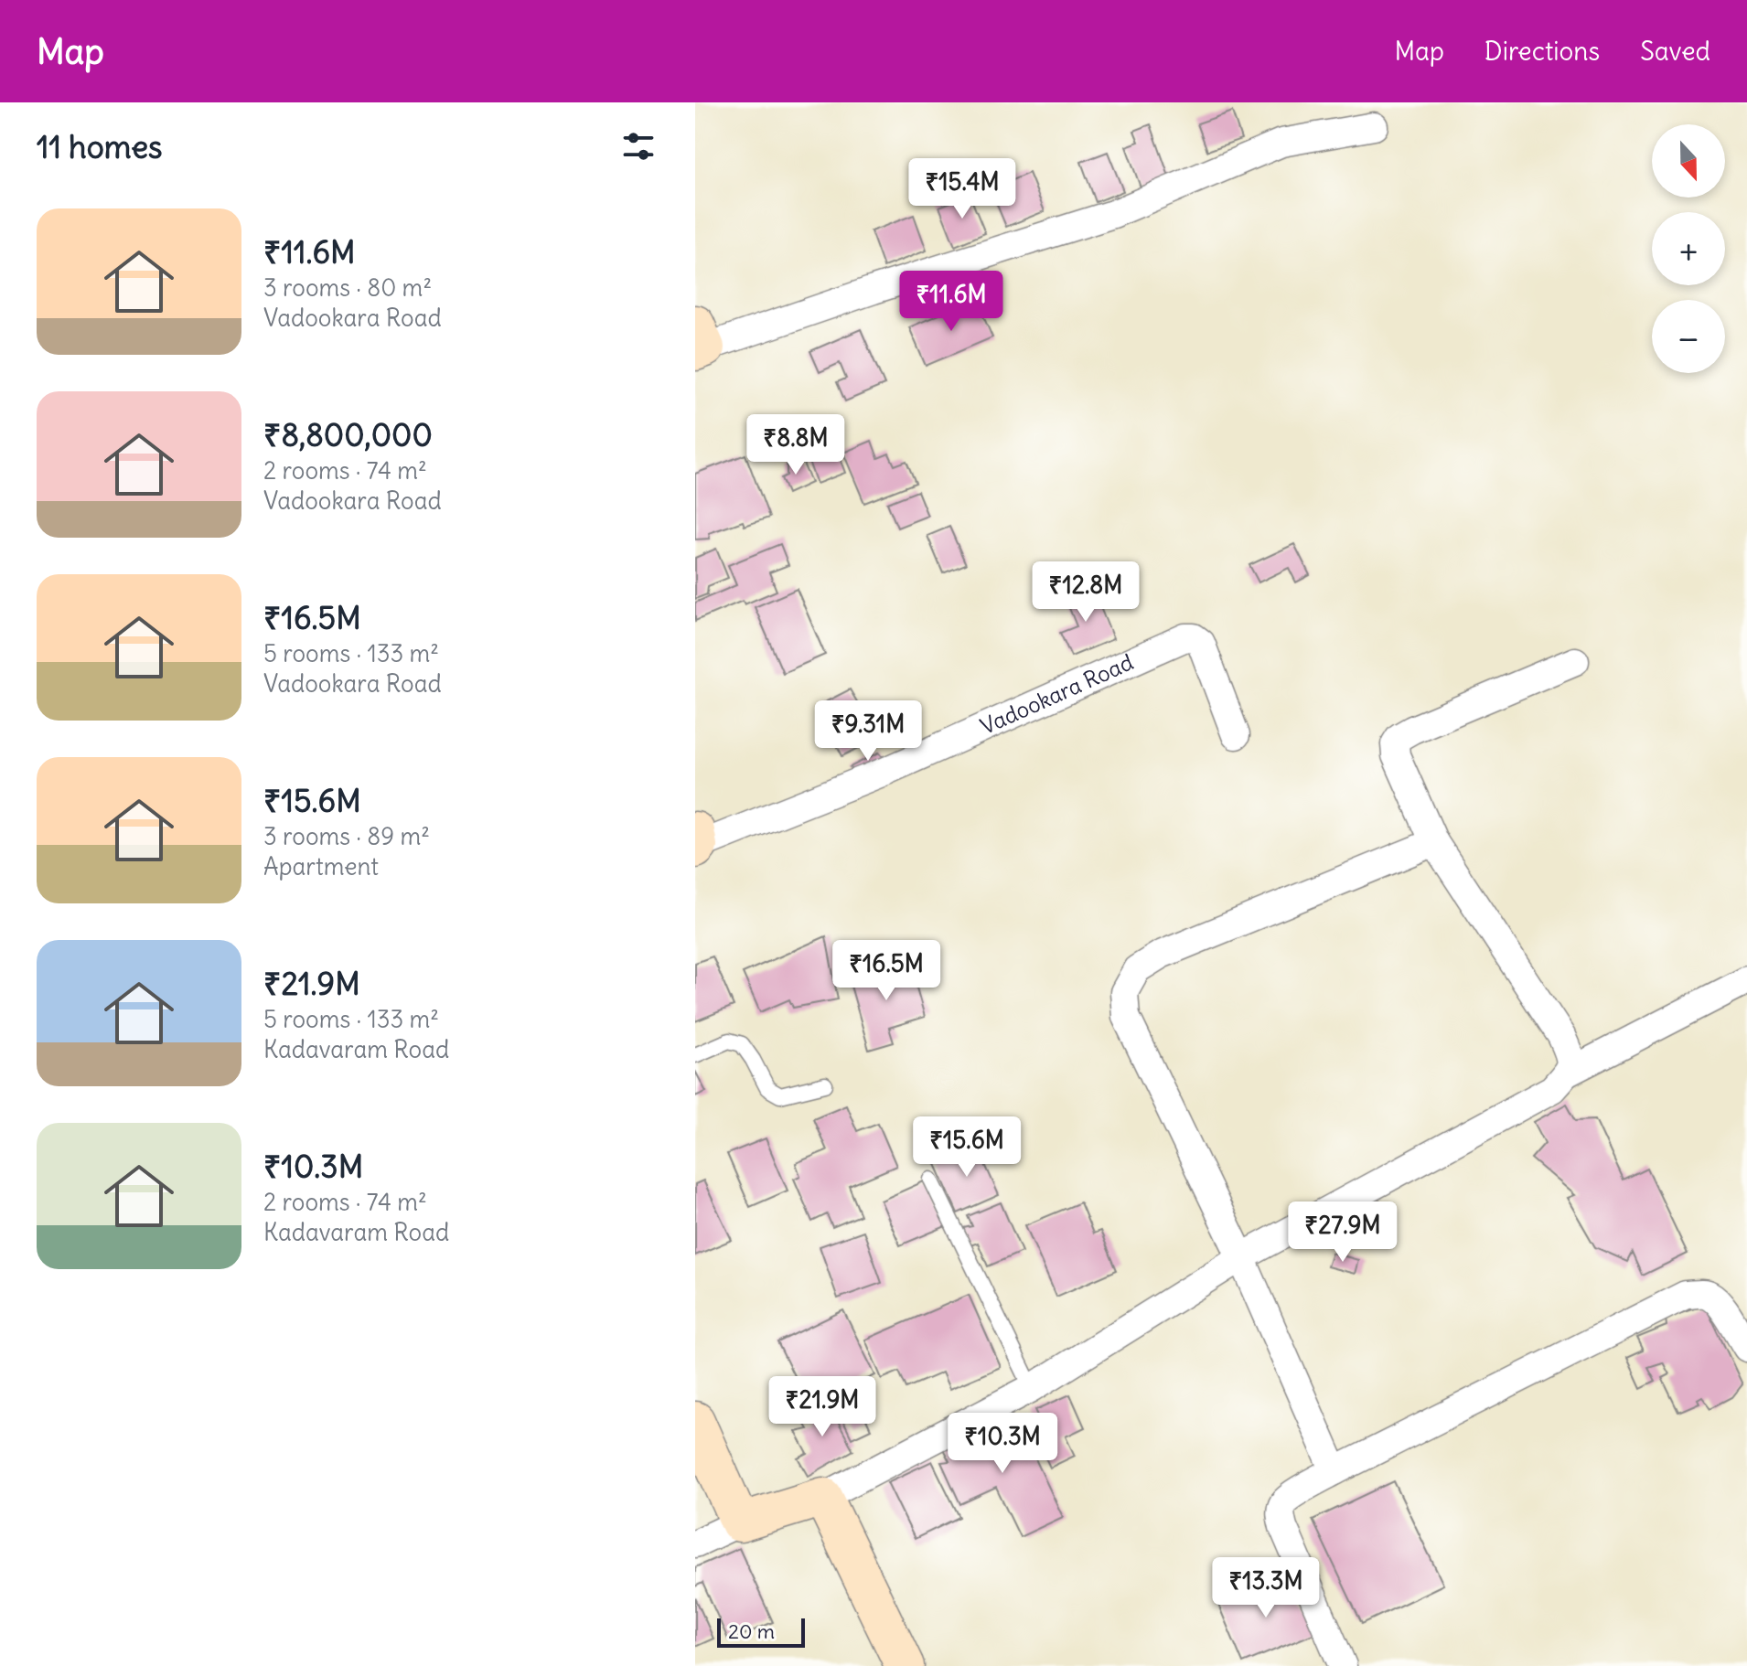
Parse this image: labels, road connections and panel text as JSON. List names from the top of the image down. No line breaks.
{"streets":{"street":["Vadookara Road"]},"scale_bar":"20 m","north":"bottom","page":{"header":"Map","nav":["Map","Directions","Saved"],"heading":"11 homes","map_buttons":["+","−"],"price":["₹15.4M","₹11.6M","₹8.8M","₹12.8M","₹9.31M","₹16.5M","₹15.6M","₹27.9M","₹21.9M","₹10.3M","₹13.3M"],"list":[{"name":"₹11.6M","note":"3 rooms · 80 m² · Vadookara Road"},{"name":"₹8,800,000","note":"2 rooms · 74 m² · Vadookara Road"},{"name":"₹16.5M","note":"5 rooms · 133 m² · Vadookara Road"},{"name":"₹15.6M","note":"3 rooms · 89 m² · Apartment"},{"name":"₹21.9M","note":"5 rooms · 133 m² · Kadavaram Road"},{"name":"₹10.3M","note":"2 rooms · 74 m² · Kadavaram Road"}],"scale":"20 m"}}
